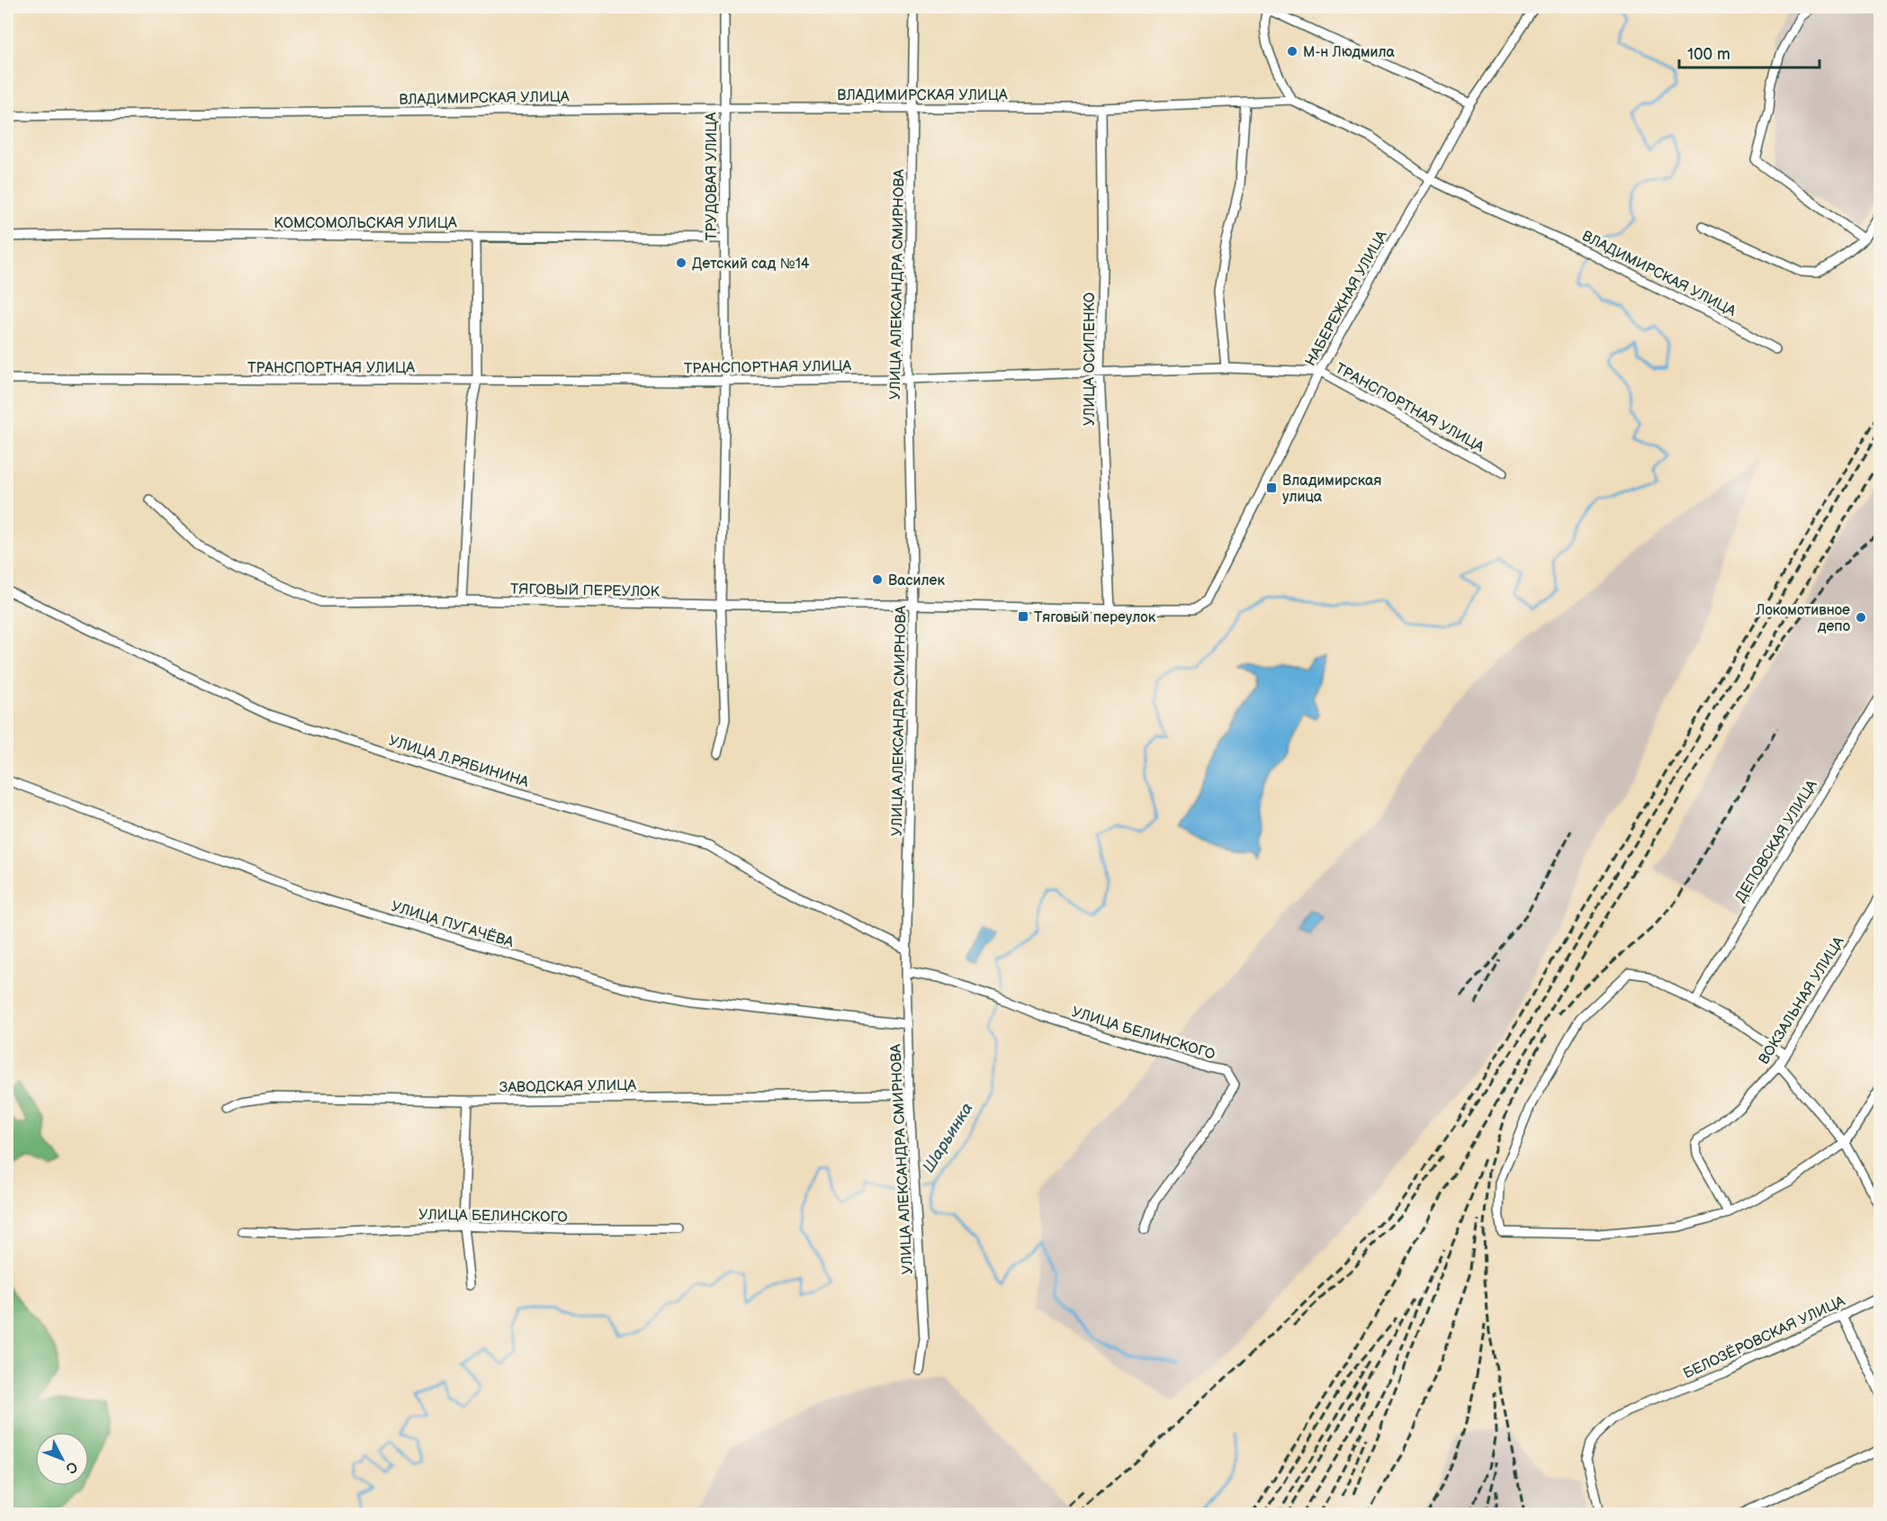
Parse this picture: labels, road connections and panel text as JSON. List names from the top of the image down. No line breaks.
{"streets":{"street":["ВЛАДИМИРСКАЯ УЛИЦА","ТРУДОВАЯ УЛИЦА","КОМСОМОЛЬСКАЯ УЛИЦА","УЛИЦА АЛЕКСАНДРА СМИРНОВА","НАБЕРЕЖНАЯ УЛИЦА","УЛИЦА ОСИПЕНКО","ТРАНСПОРТНАЯ УЛИЦА","ТЯГОВЫЙ ПЕРЕУЛОК","УЛИЦА Л.РЯБИНИНА","ДЕПОВСКАЯ УЛИЦА","УЛИЦА ПУГАЧЁВА","ВОКЗАЛЬНАЯ УЛИЦА","УЛИЦА БЕЛИНСКОГО","ЗАВОДСКАЯ УЛИЦА","БЕЛОЗЁРОВСКАЯ УЛИЦА"]},"crossings":[["ВЛАДИМИРСКАЯ УЛИЦА","ТРУДОВАЯ УЛИЦА"],["ВЛАДИМИРСКАЯ УЛИЦА","УЛИЦА АЛЕКСАНДРА СМИРНОВА"],["ВЛАДИМИРСКАЯ УЛИЦА","НАБЕРЕЖНАЯ УЛИЦА"],["ВЛАДИМИРСКАЯ УЛИЦА","УЛИЦА ОСИПЕНКО"],["ТРУДОВАЯ УЛИЦА","КОМСОМОЛЬСКАЯ УЛИЦА"],["ТРУДОВАЯ УЛИЦА","ТРАНСПОРТНАЯ УЛИЦА"],["ТРУДОВАЯ УЛИЦА","ТЯГОВЫЙ ПЕРЕУЛОК"],["УЛИЦА АЛЕКСАНДРА СМИРНОВА","ТРАНСПОРТНАЯ УЛИЦА"],["УЛИЦА АЛЕКСАНДРА СМИРНОВА","ТЯГОВЫЙ ПЕРЕУЛОК"],["УЛИЦА АЛЕКСАНДРА СМИРНОВА","УЛИЦА Л.РЯБИНИНА"],["УЛИЦА АЛЕКСАНДРА СМИРНОВА","УЛИЦА ПУГАЧЁВА"],["УЛИЦА АЛЕКСАНДРА СМИРНОВА","УЛИЦА БЕЛИНСКОГО"],["УЛИЦА АЛЕКСАНДРА СМИРНОВА","ЗАВОДСКАЯ УЛИЦА"],["НАБЕРЕЖНАЯ УЛИЦА","ТРАНСПОРТНАЯ УЛИЦА"],["НАБЕРЕЖНАЯ УЛИЦА","ТЯГОВЫЙ ПЕРЕУЛОК"],["УЛИЦА ОСИПЕНКО","ТРАНСПОРТНАЯ УЛИЦА"],["УЛИЦА ОСИПЕНКО","ТЯГОВЫЙ ПЕРЕУЛОК"]],"water":["Шарьинка"],"places":{"other":["М-н Людмила","Детский сад №14","Василек","Локомотивное депо"],"transit":["Владимирская улица","Тяговый переулок"]},"scale_bar":"100 m","north":"bottom right"}
